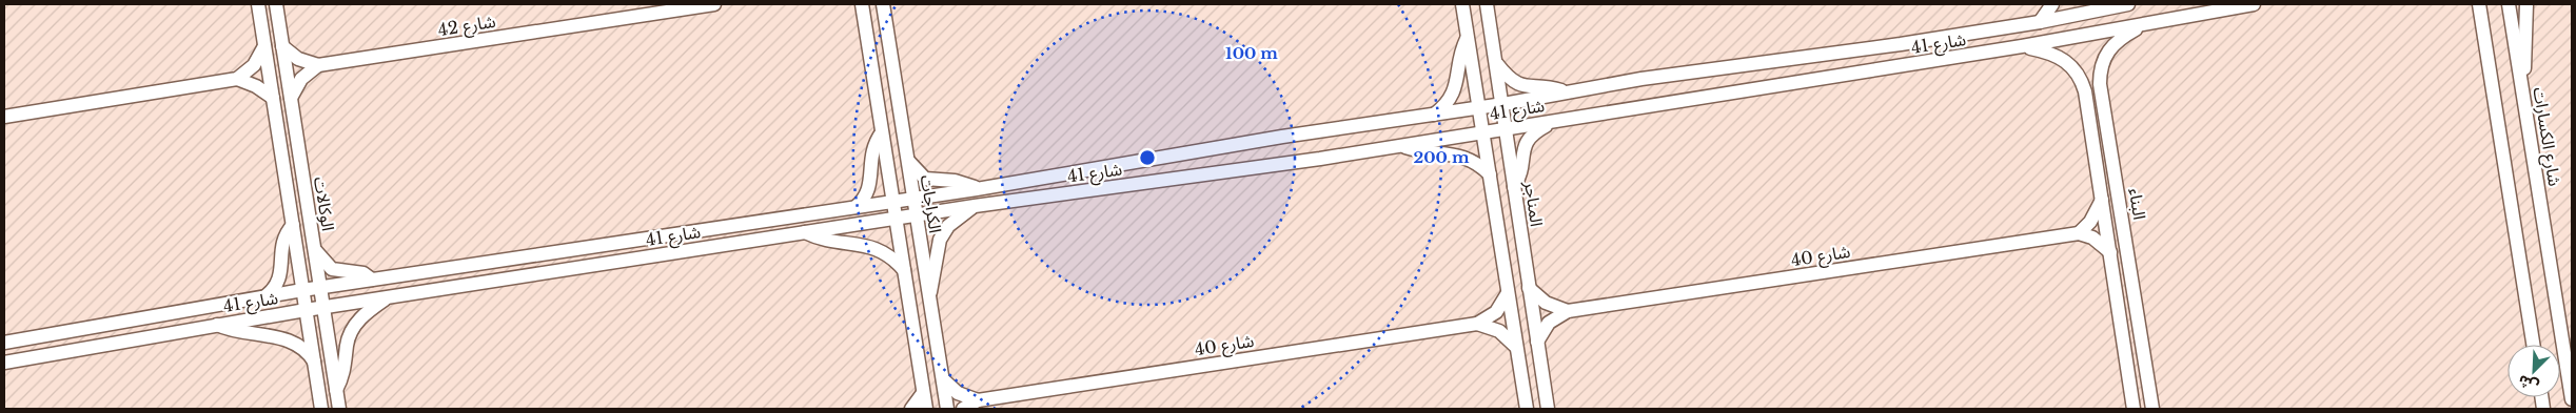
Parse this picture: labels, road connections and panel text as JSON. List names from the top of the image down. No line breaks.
{"streets":{"street":["شارع 42","شارع 41","شارع الكسارات","الوكالات","الكراجات","المناجر","البناء","شارع 40"]},"crossings":[["شارع 41","الوكالات"],["شارع 41","الكراجات"],["شارع 41","المناجر"],["شارع 41","البناء"],["المناجر","شارع 40"]],"north":"bottom left","rings":["100 m","200 m"]}
